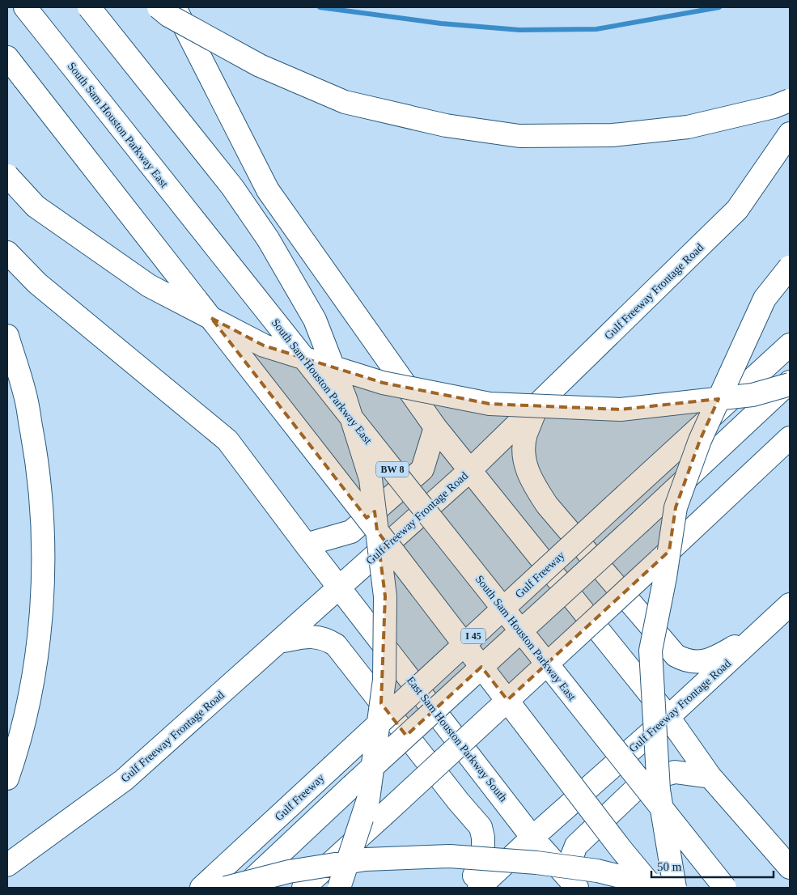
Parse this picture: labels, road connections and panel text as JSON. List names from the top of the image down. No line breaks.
{"streets":{"main road":["South Sam Houston Parkway East","Gulf Freeway Frontage Road","BW 8","Gulf Freeway","I 45","East Sam Houston Parkway South"]},"crossings":[["Gulf Freeway Frontage Road","East Sam Houston Parkway South"]],"scale_bar":"50 m"}
